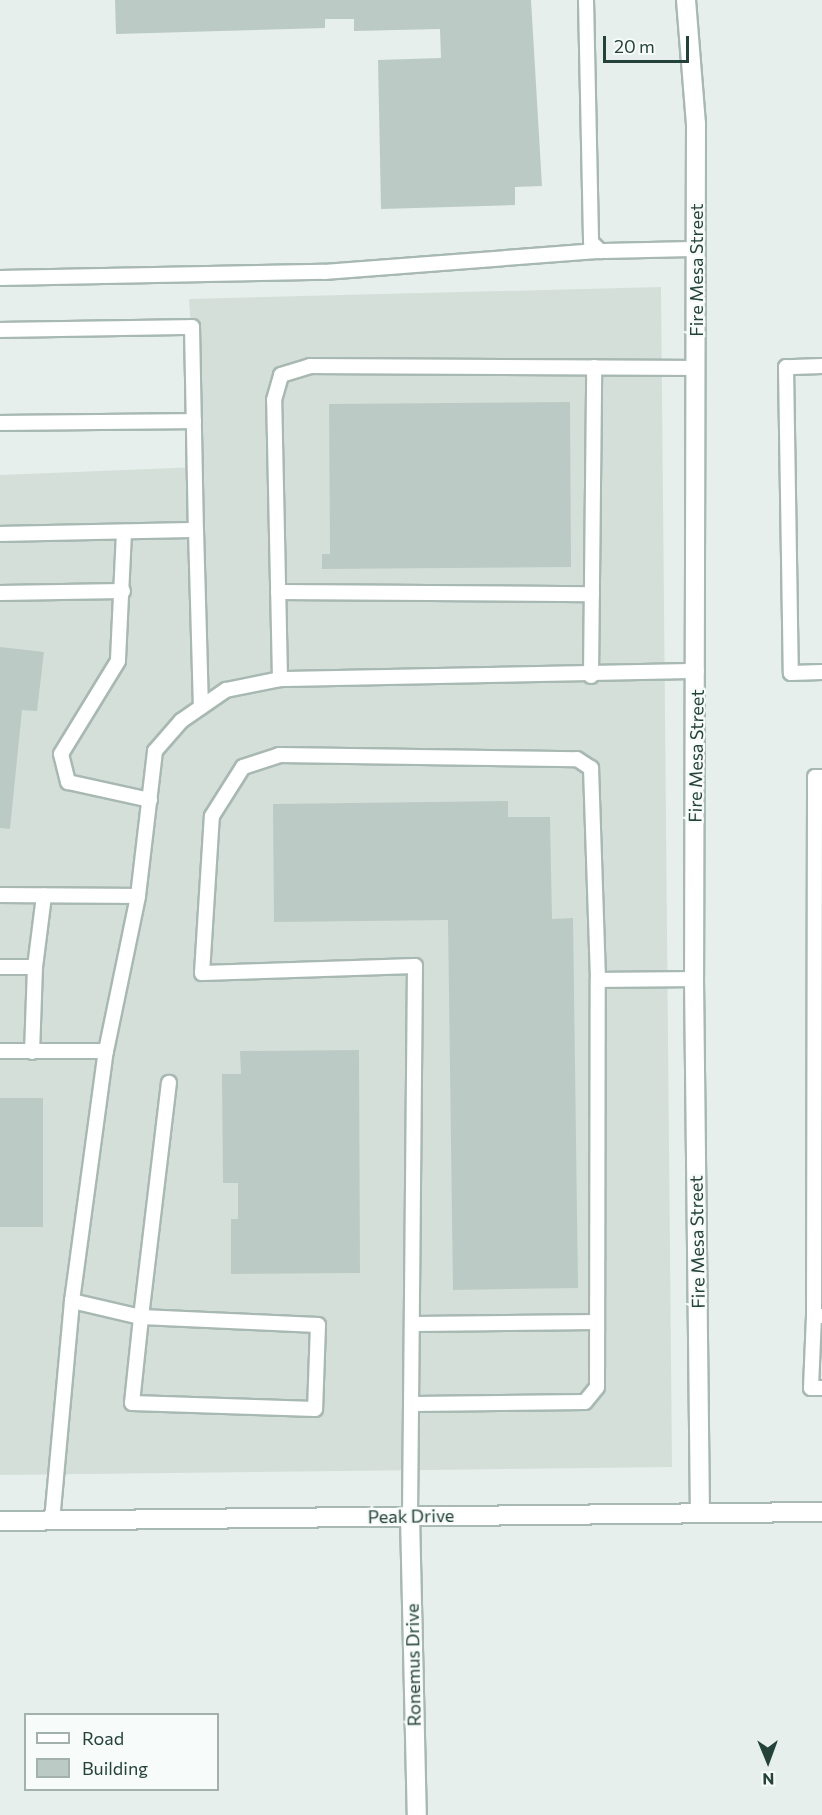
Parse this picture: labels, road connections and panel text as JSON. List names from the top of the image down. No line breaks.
{"streets":{"street":["Fire Mesa Street","Peak Drive","Ronemus Drive"]},"crossings":[["Fire Mesa Street","Peak Drive"],["Peak Drive","Ronemus Drive"]],"legend":["Road","Building"],"scale_bar":"20 m","north":"bottom"}
